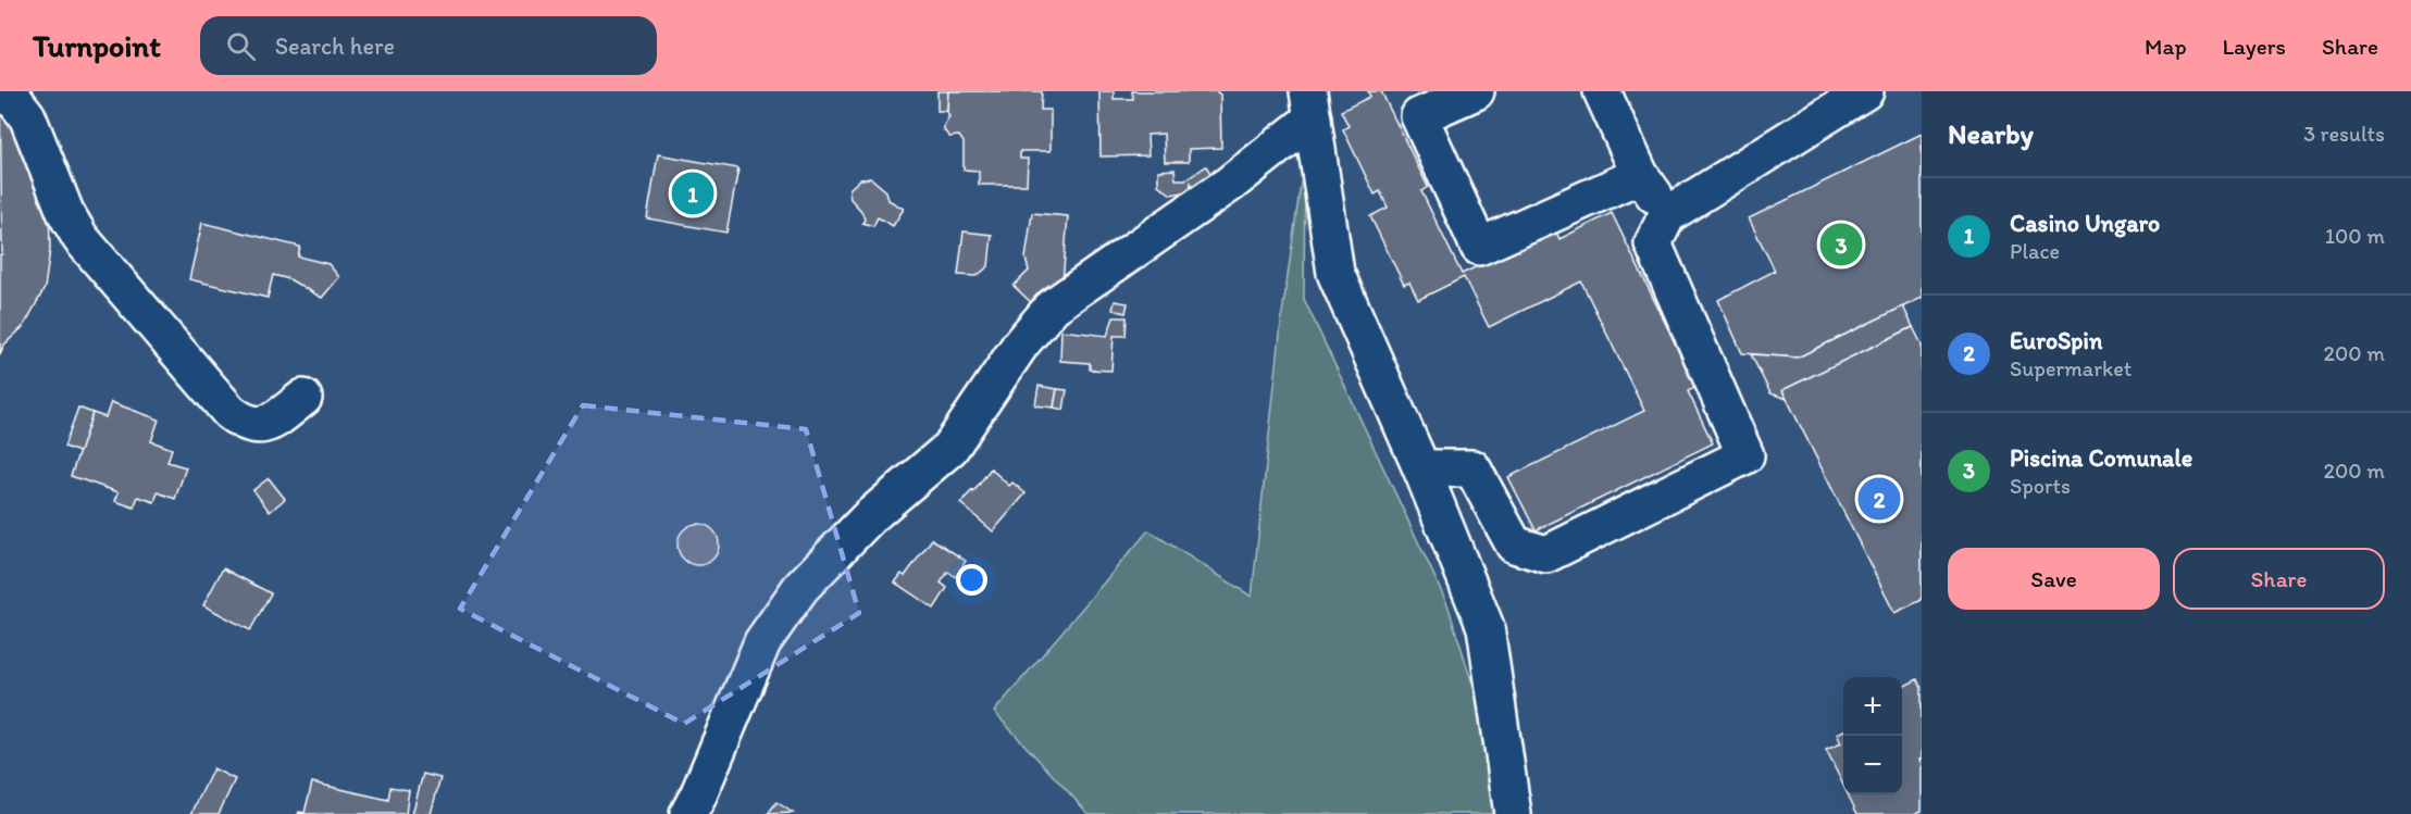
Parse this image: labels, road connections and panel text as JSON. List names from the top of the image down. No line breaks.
{"page":{"header":"Turnpoint","search":"Search here","nav":["Map","Layers","Share"],"heading":["Nearby","3 results"],"pins":["1","3","2"],"list":[{"mark":"1","name":"Casino Ungaro","note":"Place","value":"100 m"},{"mark":"2","name":"EuroSpin","note":"Supermarket","value":"200 m"},{"mark":"3","name":"Piscina Comunale","note":"Sports","value":"200 m"}],"buttons":["Save","Share"],"map_buttons":["+","−"]}}
